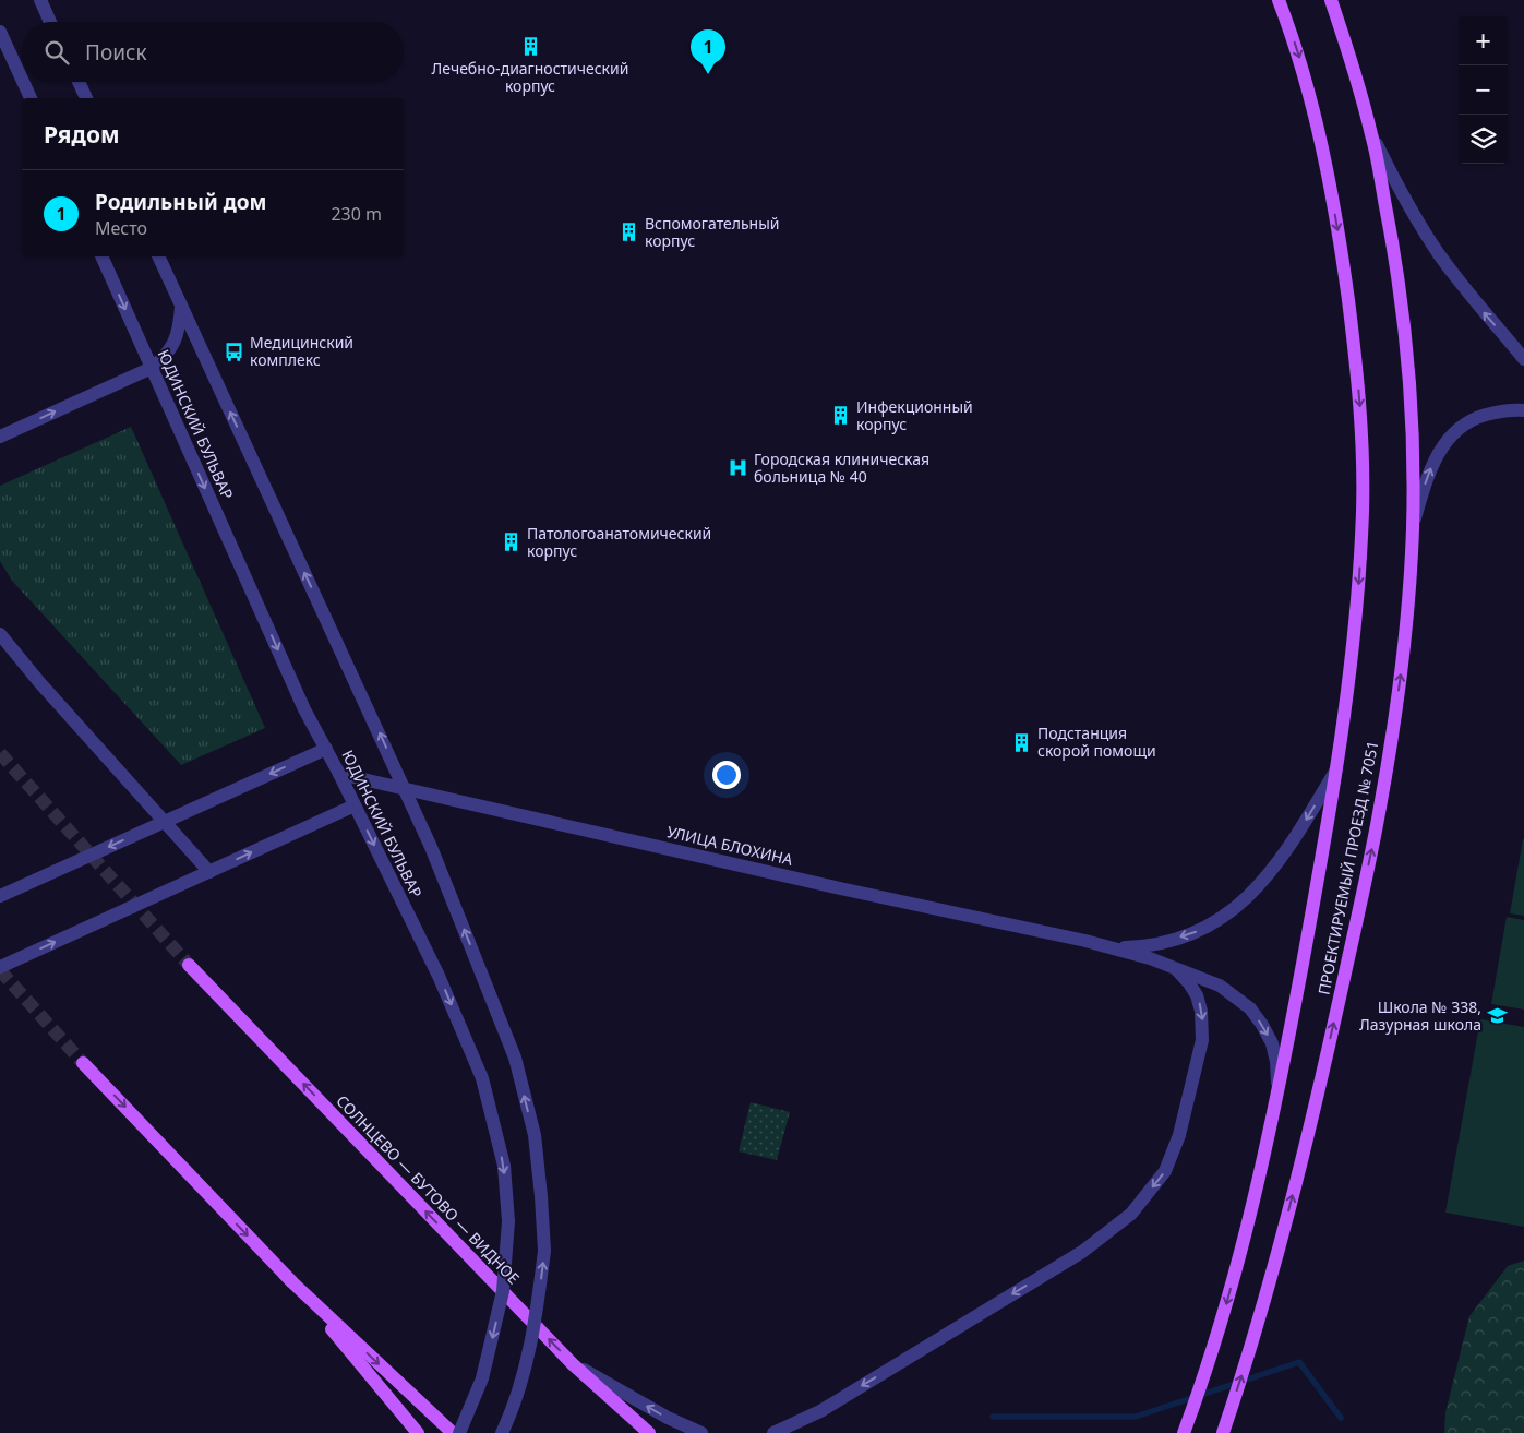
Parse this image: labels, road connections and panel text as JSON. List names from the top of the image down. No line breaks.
{"streets":{"main road":["ПРОЕКТИРУЕМЫЙ ПРОЕЗД № 7051","СОЛНЦЕВО — БУТОВО — ВИДНОЕ"],"street":["ЮДИНСКИЙ БУЛЬВАР","УЛИЦА БЛОХИНА"]},"crossings":[["ЮДИНСКИЙ БУЛЬВАР","УЛИЦА БЛОХИНА"]],"one_way":["СОЛНЦЕВО — БУТОВО — ВИДНОЕ"],"places":{"building":["Лечебно-диагностический корпус","Вспомогательный корпус","Инфекционный корпус","Патологоанатомический корпус","Подстанция скорой помощи"],"bus stop":["Медицинский комплекс"],"hospital":["Городская клиническая больница № 40"],"school or university":["Школа № 338, Лазурная школа"]},"page":{"map_buttons":["+","−"],"search":"Поиск","pins":"1","heading":"Рядом","list":[{"mark":"1","name":"Родильный дом","note":"Место","value":"230 m"}]}}
